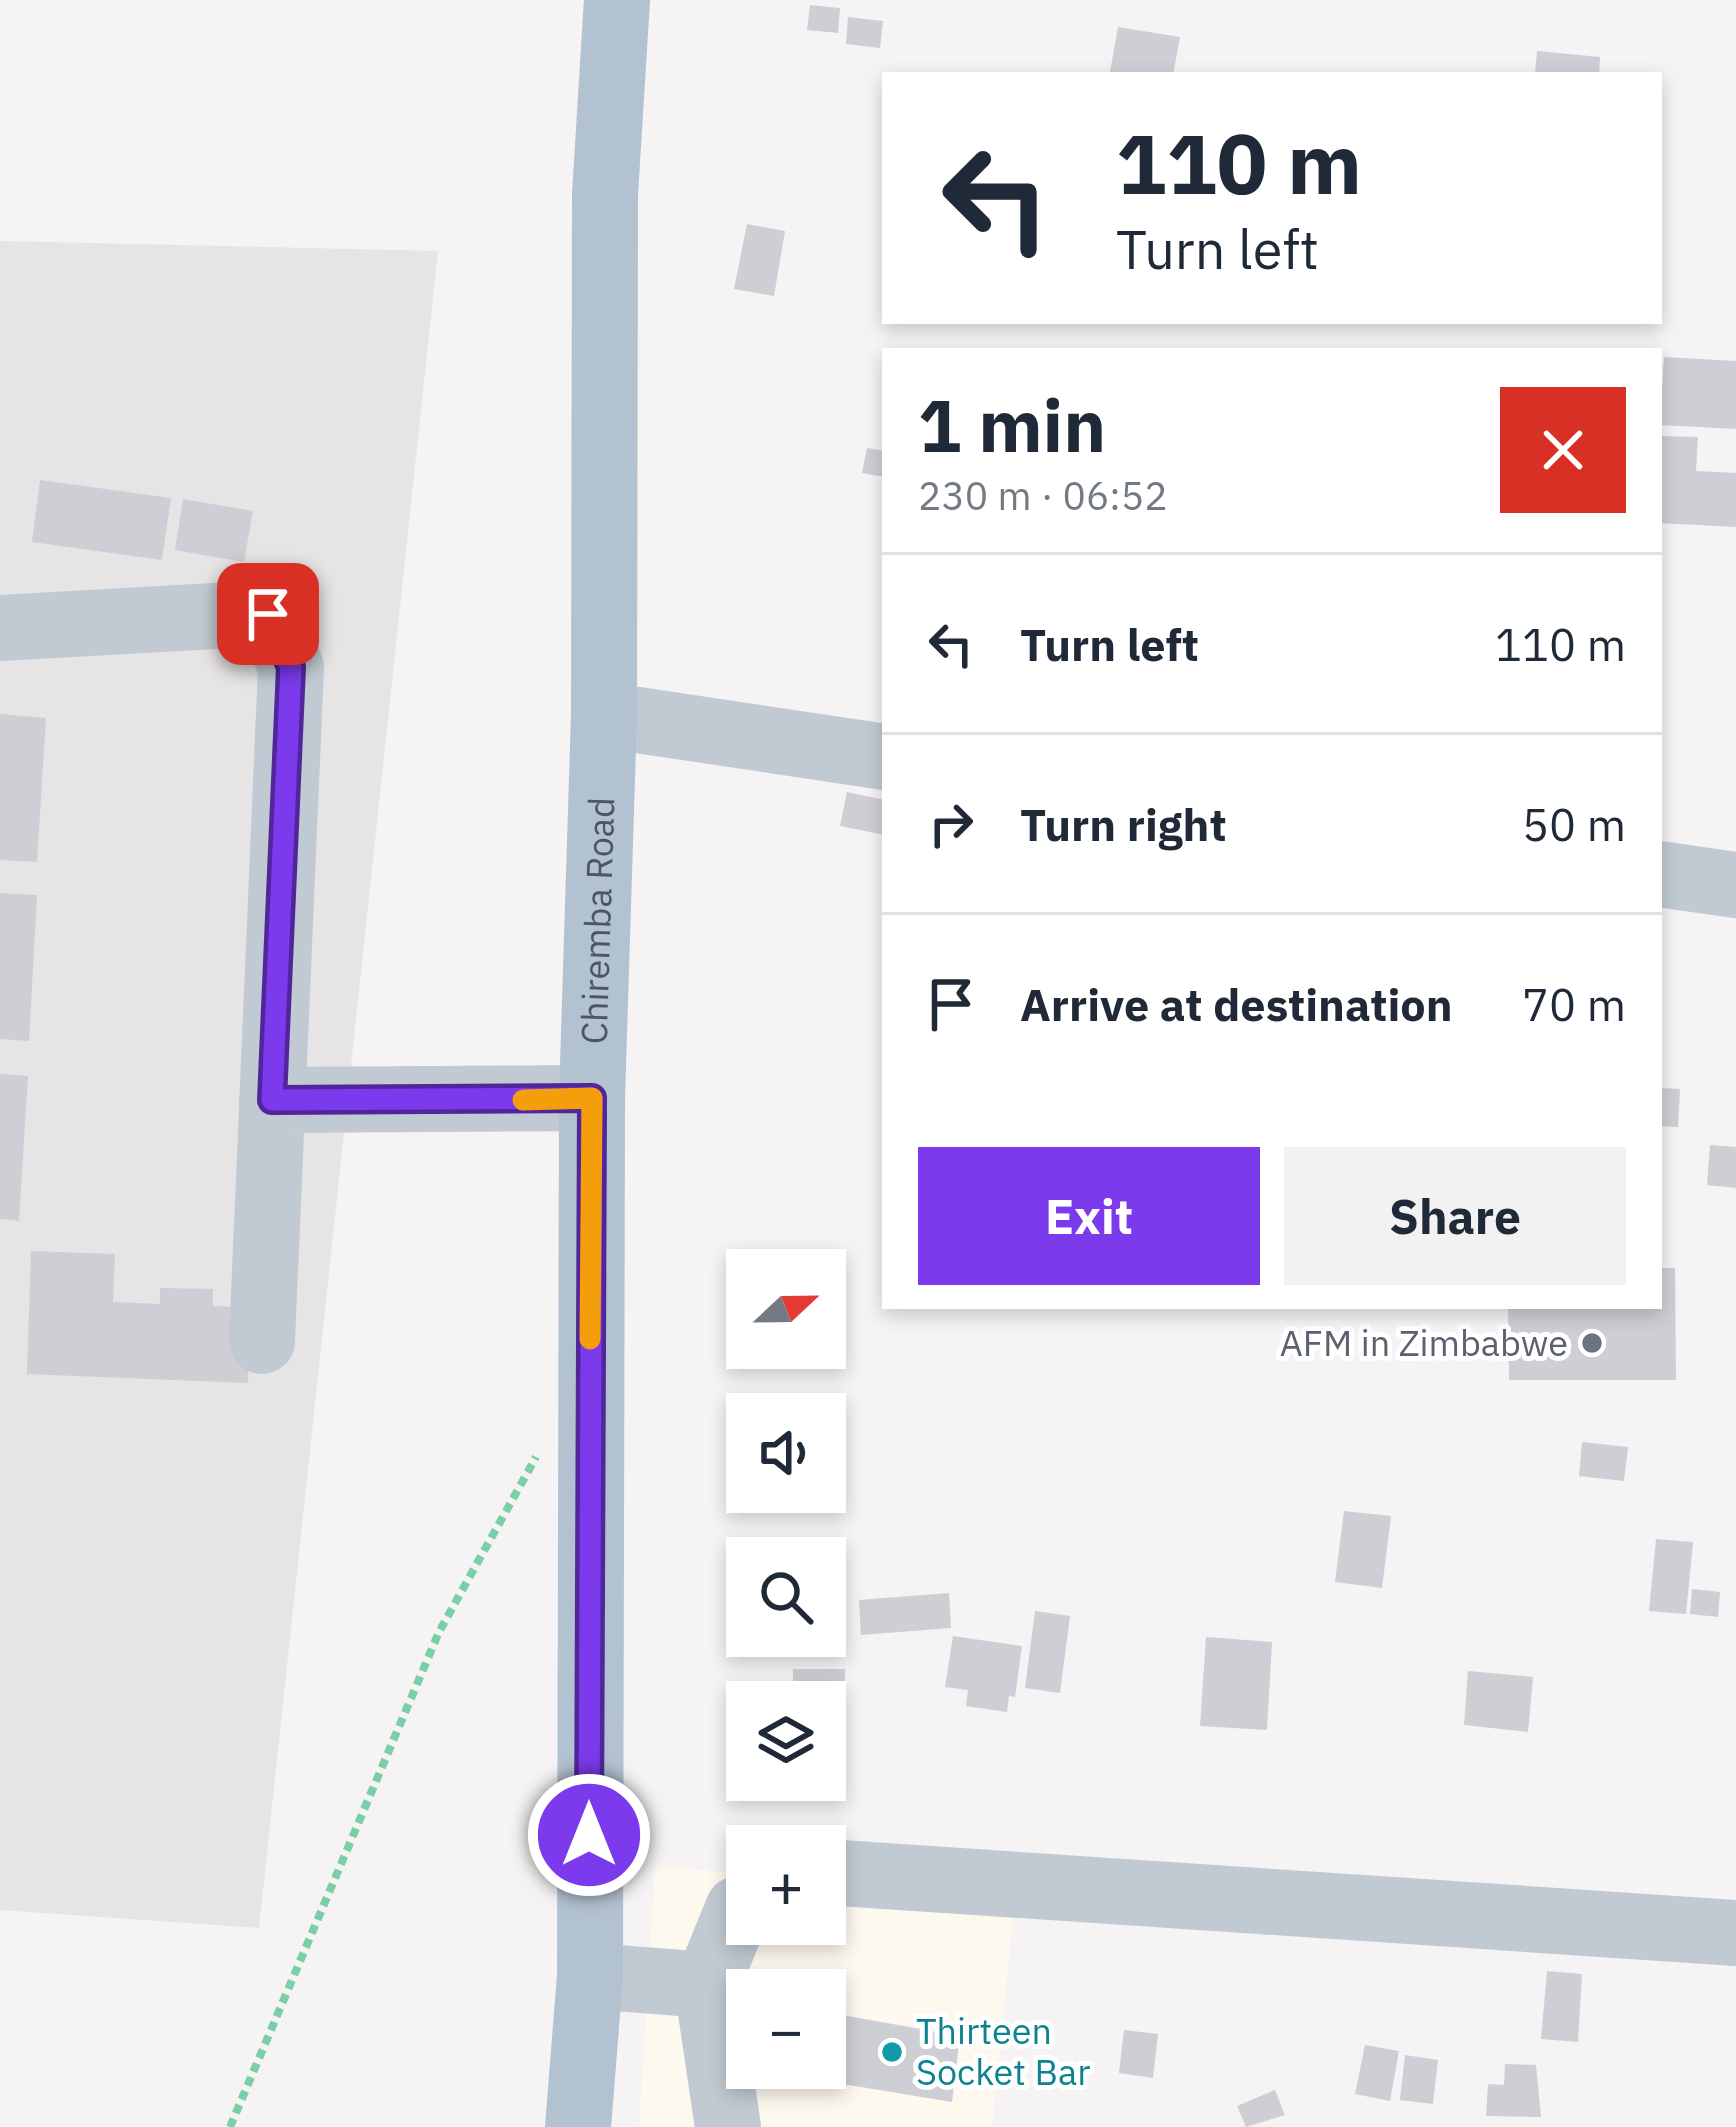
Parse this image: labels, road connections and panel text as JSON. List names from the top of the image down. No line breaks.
{"streets":{"main road":["Chiremba Road"]},"places":["AFM in Zimbabwe","Thirteen Socket Bar"],"north":"right","page":{"turn":["110 m","Turn left"],"heading":["1 min","230 m · 06:52"],"list":[{"name":"Turn left","value":"110 m"},{"name":"Turn right","value":"50 m"},{"name":"Arrive at destination","value":"70 m"}],"buttons":["Exit","Share"],"map_buttons":["+","−"]}}
